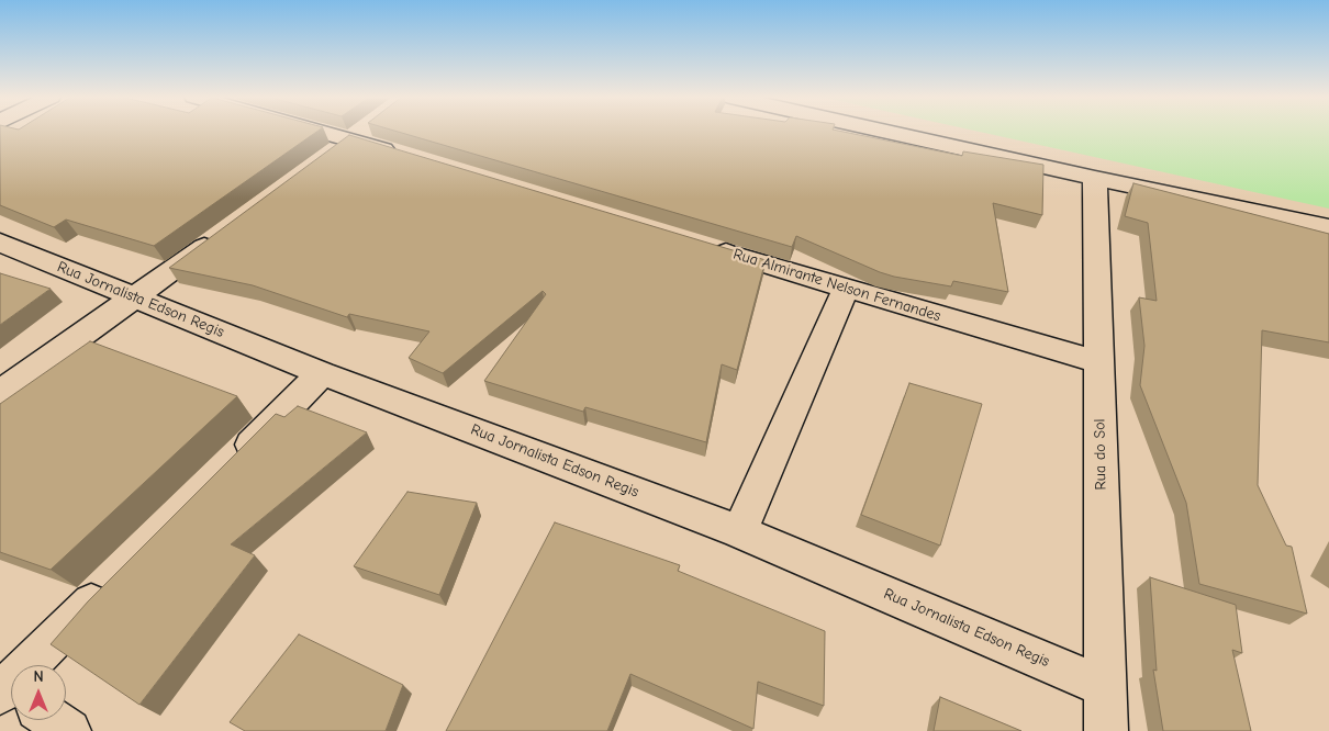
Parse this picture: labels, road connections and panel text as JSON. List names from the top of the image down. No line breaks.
{"streets":{"street":["Rua Almirante Nelson Fernandes","Rua Jornalista Edson Regis","Rua do Sol"]},"crossings":[["Rua Almirante Nelson Fernandes","Rua do Sol"],["Rua Jornalista Edson Regis","Rua do Sol"]],"north":"top"}
